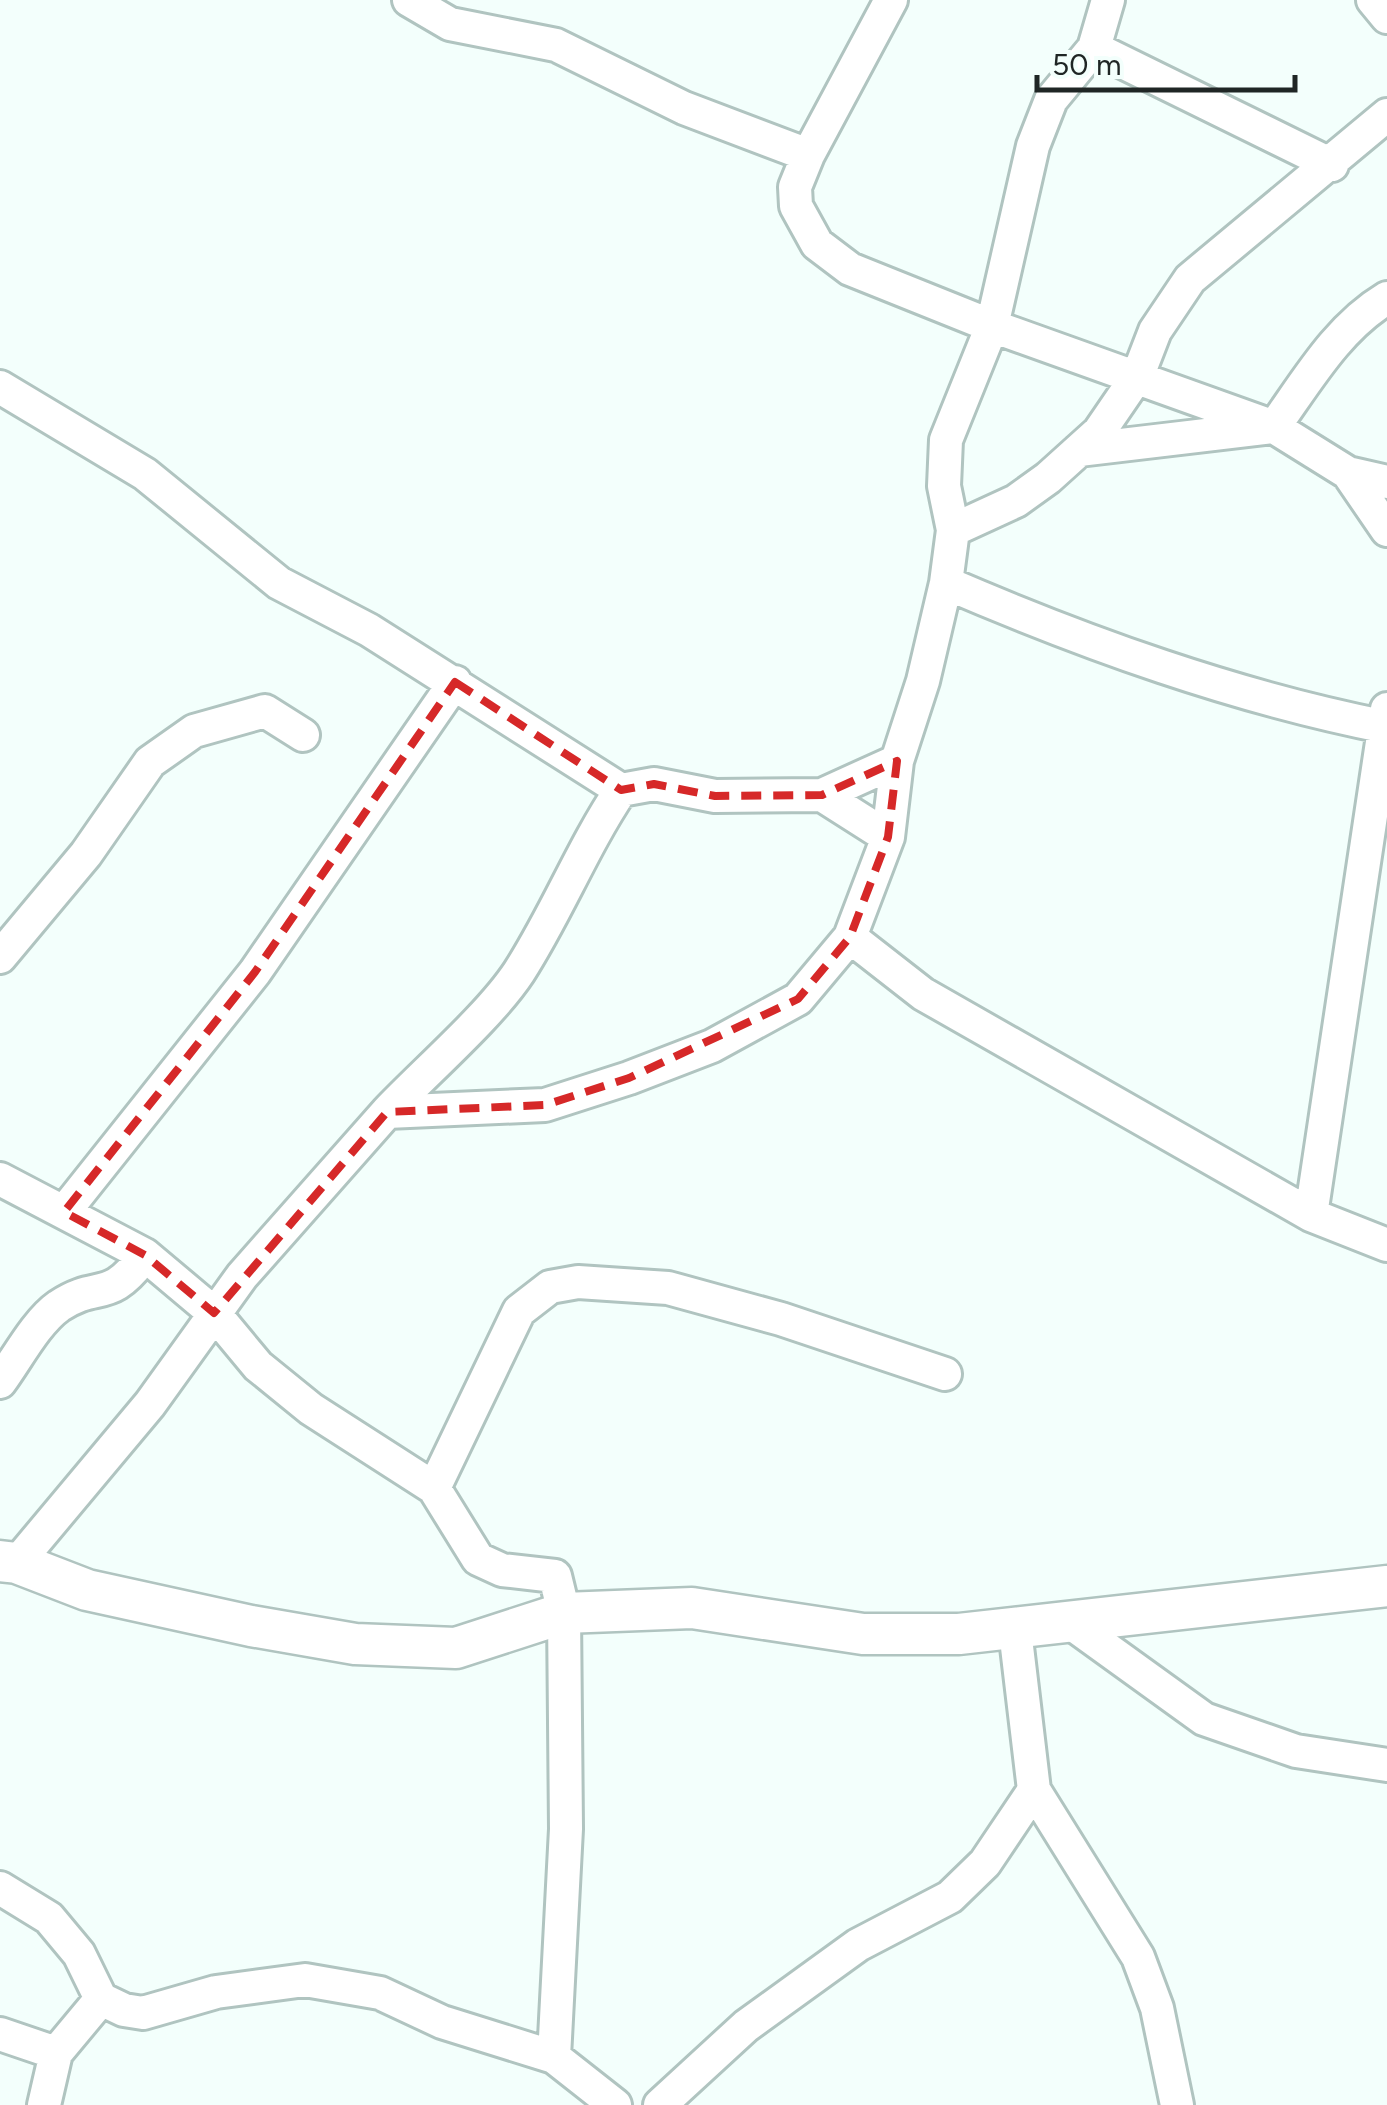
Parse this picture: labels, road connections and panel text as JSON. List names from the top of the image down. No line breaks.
{"scale_bar":"50 m"}
